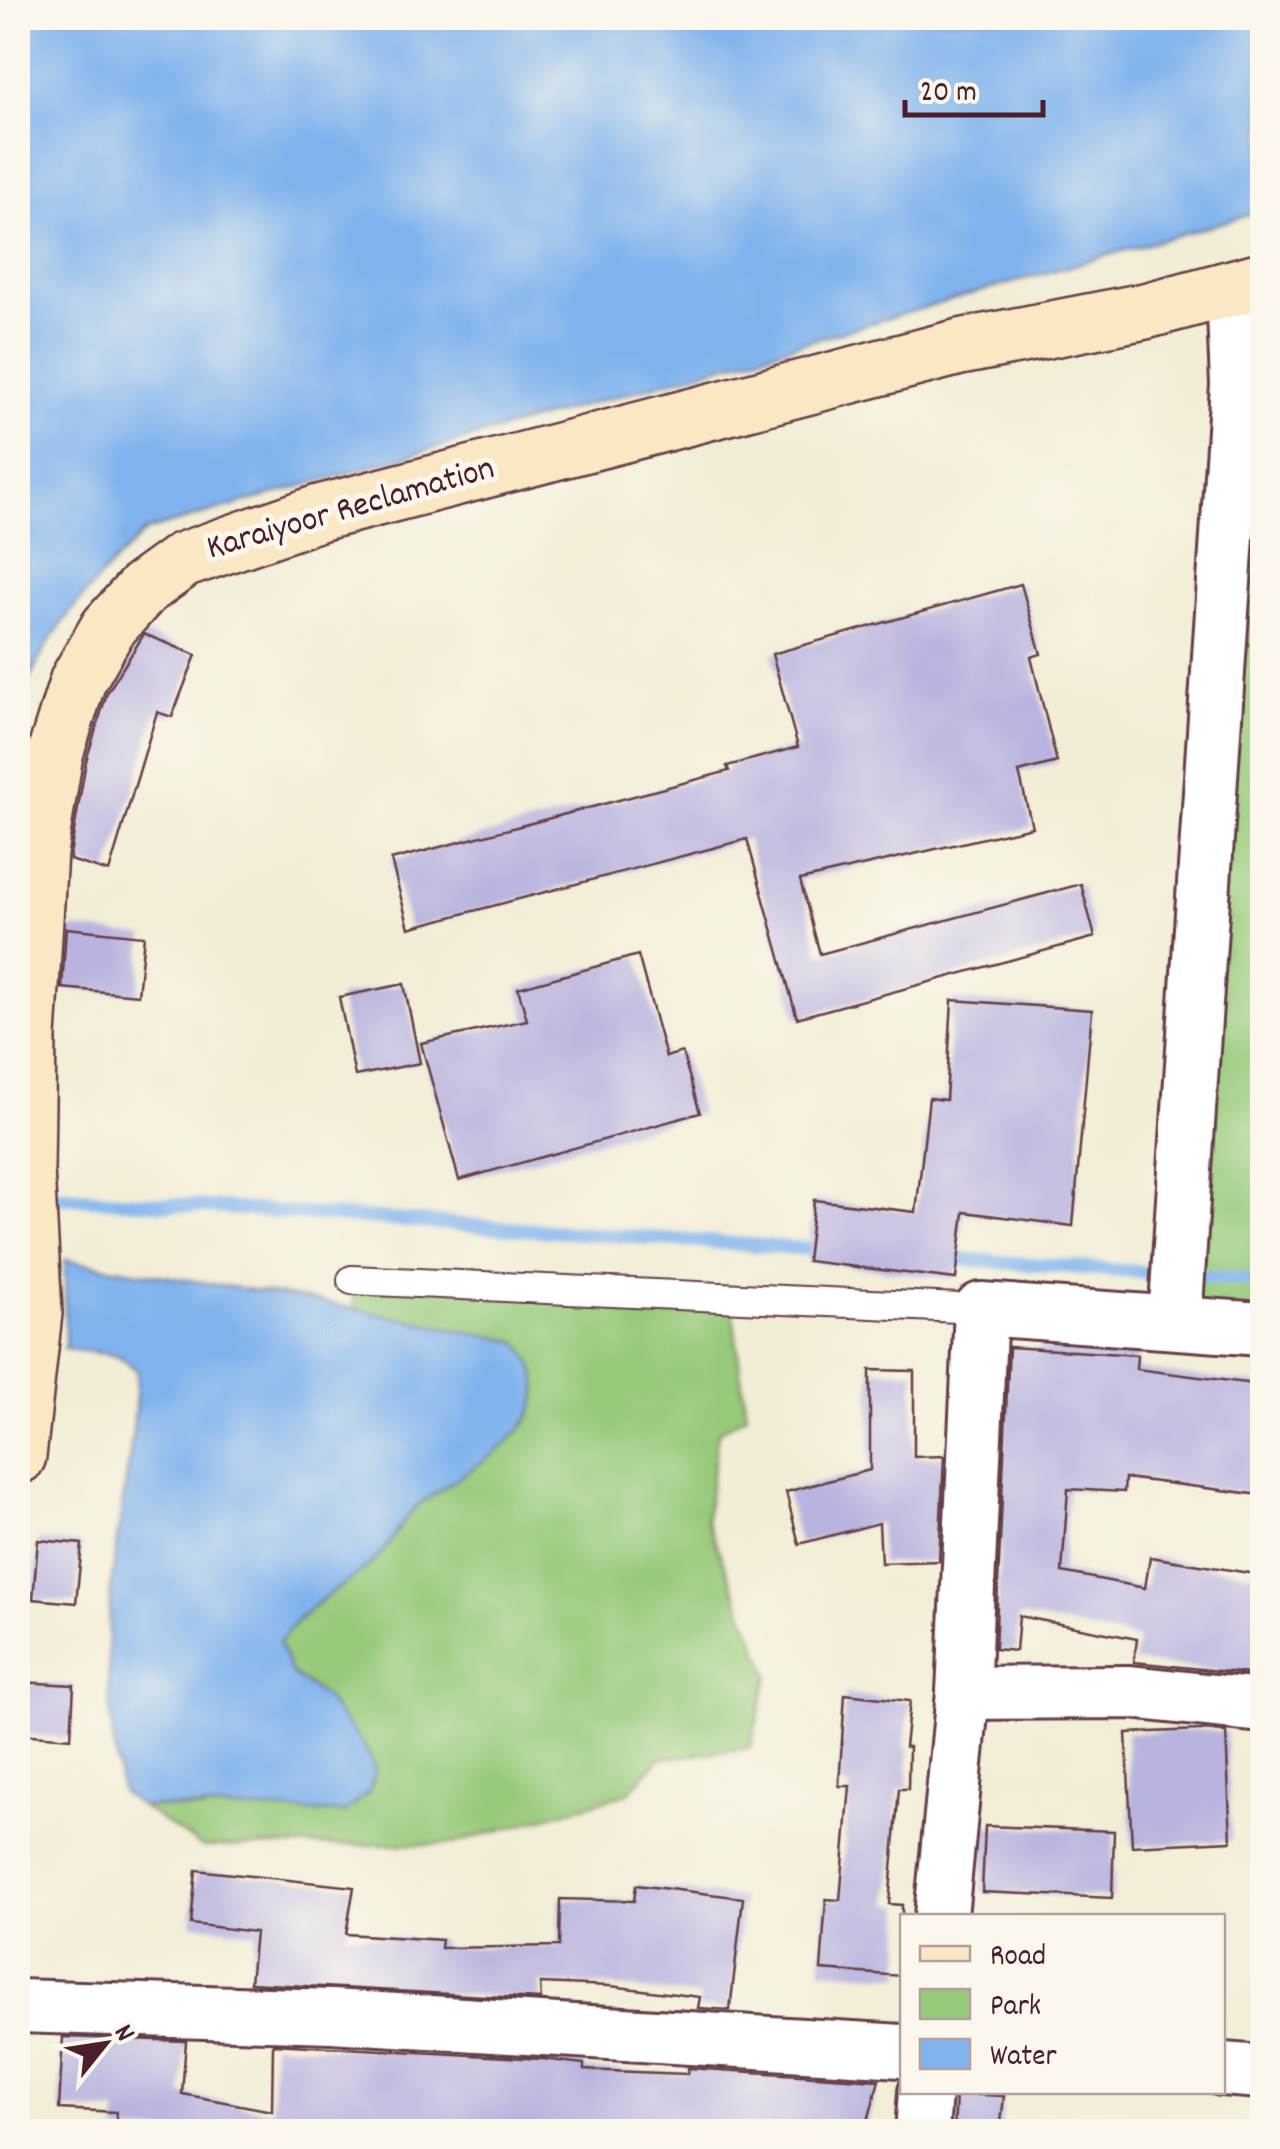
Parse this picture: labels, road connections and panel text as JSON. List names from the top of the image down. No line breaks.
{"streets":{"main road":["Karaiyoor Reclamation"]},"legend":["Road","Park","Water"],"scale_bar":"20 m","north":"top right"}
